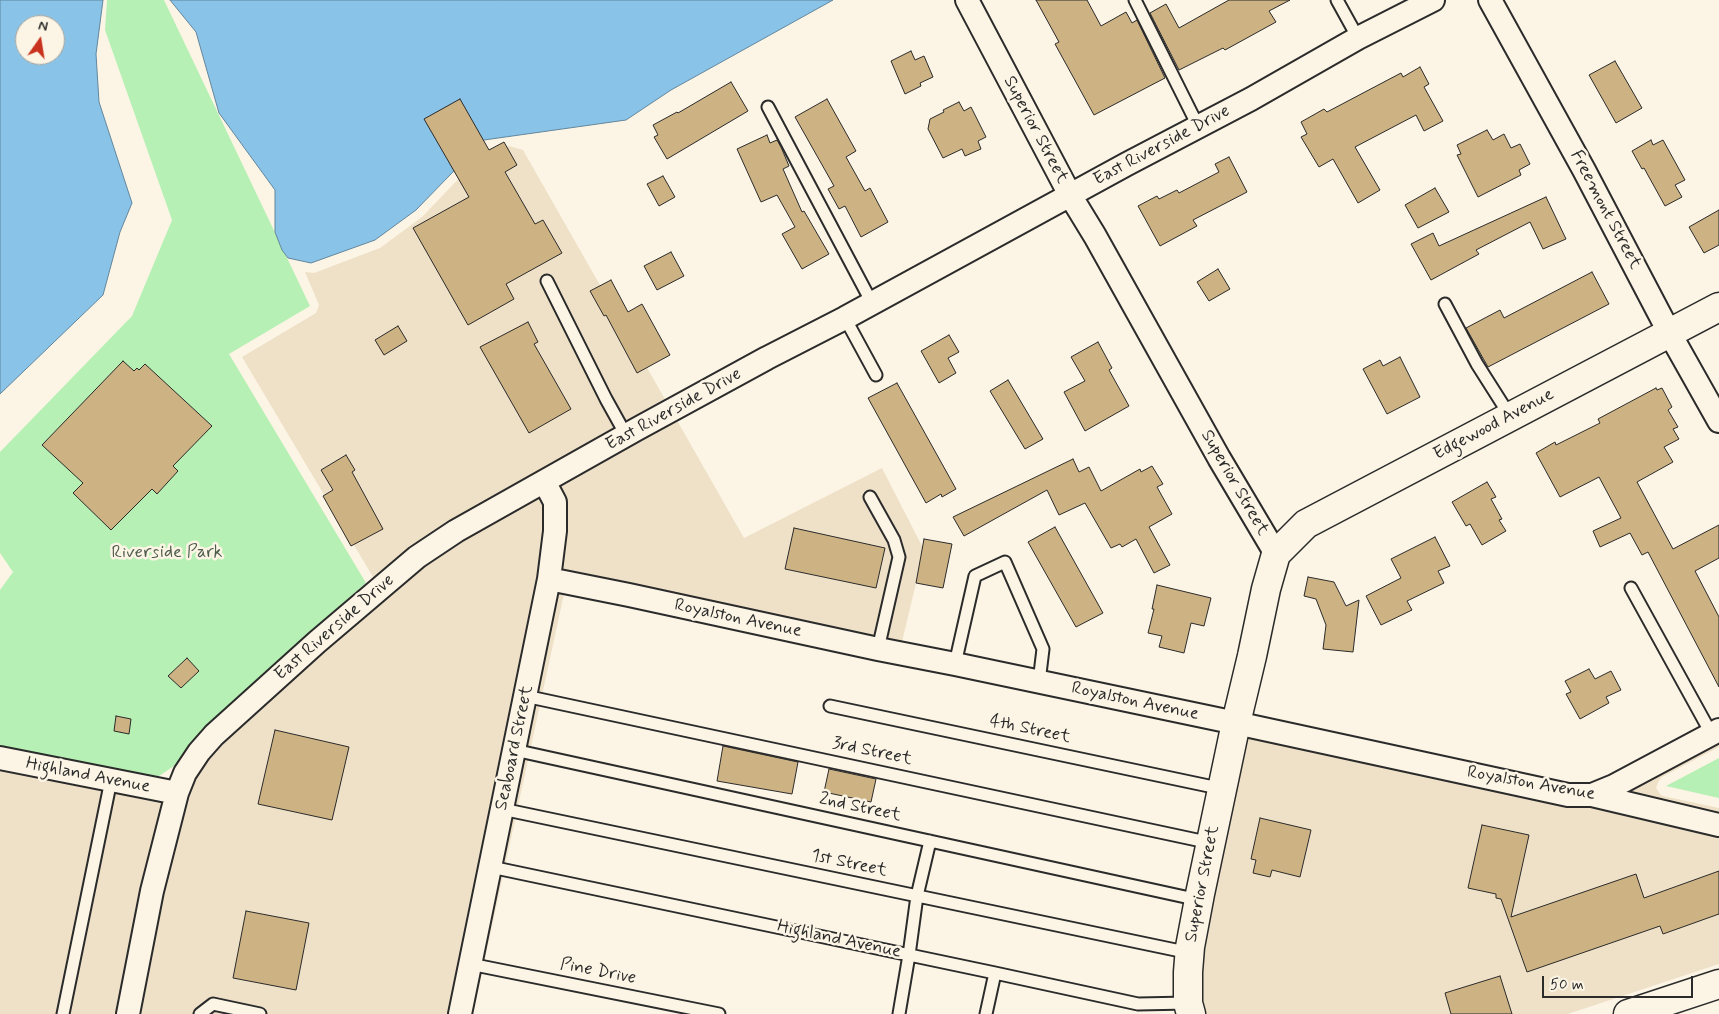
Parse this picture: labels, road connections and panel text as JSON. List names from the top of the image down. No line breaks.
{"streets":{"street":["Superior Street","East Riverside Drive","Freemont Street","Edgewood Avenue","Royalston Avenue","Seaboard Street","Highland Avenue"],"lane":["4th Street","3rd Street","2nd Street","1st Street","Pine Drive"]},"crossings":[["Superior Street","East Riverside Drive"],["Superior Street","Edgewood Avenue"],["Superior Street","Royalston Avenue"],["Superior Street","4th Street"],["Superior Street","3rd Street"],["Superior Street","Highland Avenue"],["Superior Street","2nd Street"],["Superior Street","1st Street"],["East Riverside Drive","Seaboard Street"],["East Riverside Drive","Highland Avenue"],["Freemont Street","Edgewood Avenue"],["Royalston Avenue","Seaboard Street"],["Seaboard Street","3rd Street"],["Seaboard Street","Highland Avenue"],["Seaboard Street","2nd Street"],["Seaboard Street","1st Street"],["Seaboard Street","Pine Drive"]],"parks":["Riverside Park"],"scale_bar":"50 m","north":"top"}
